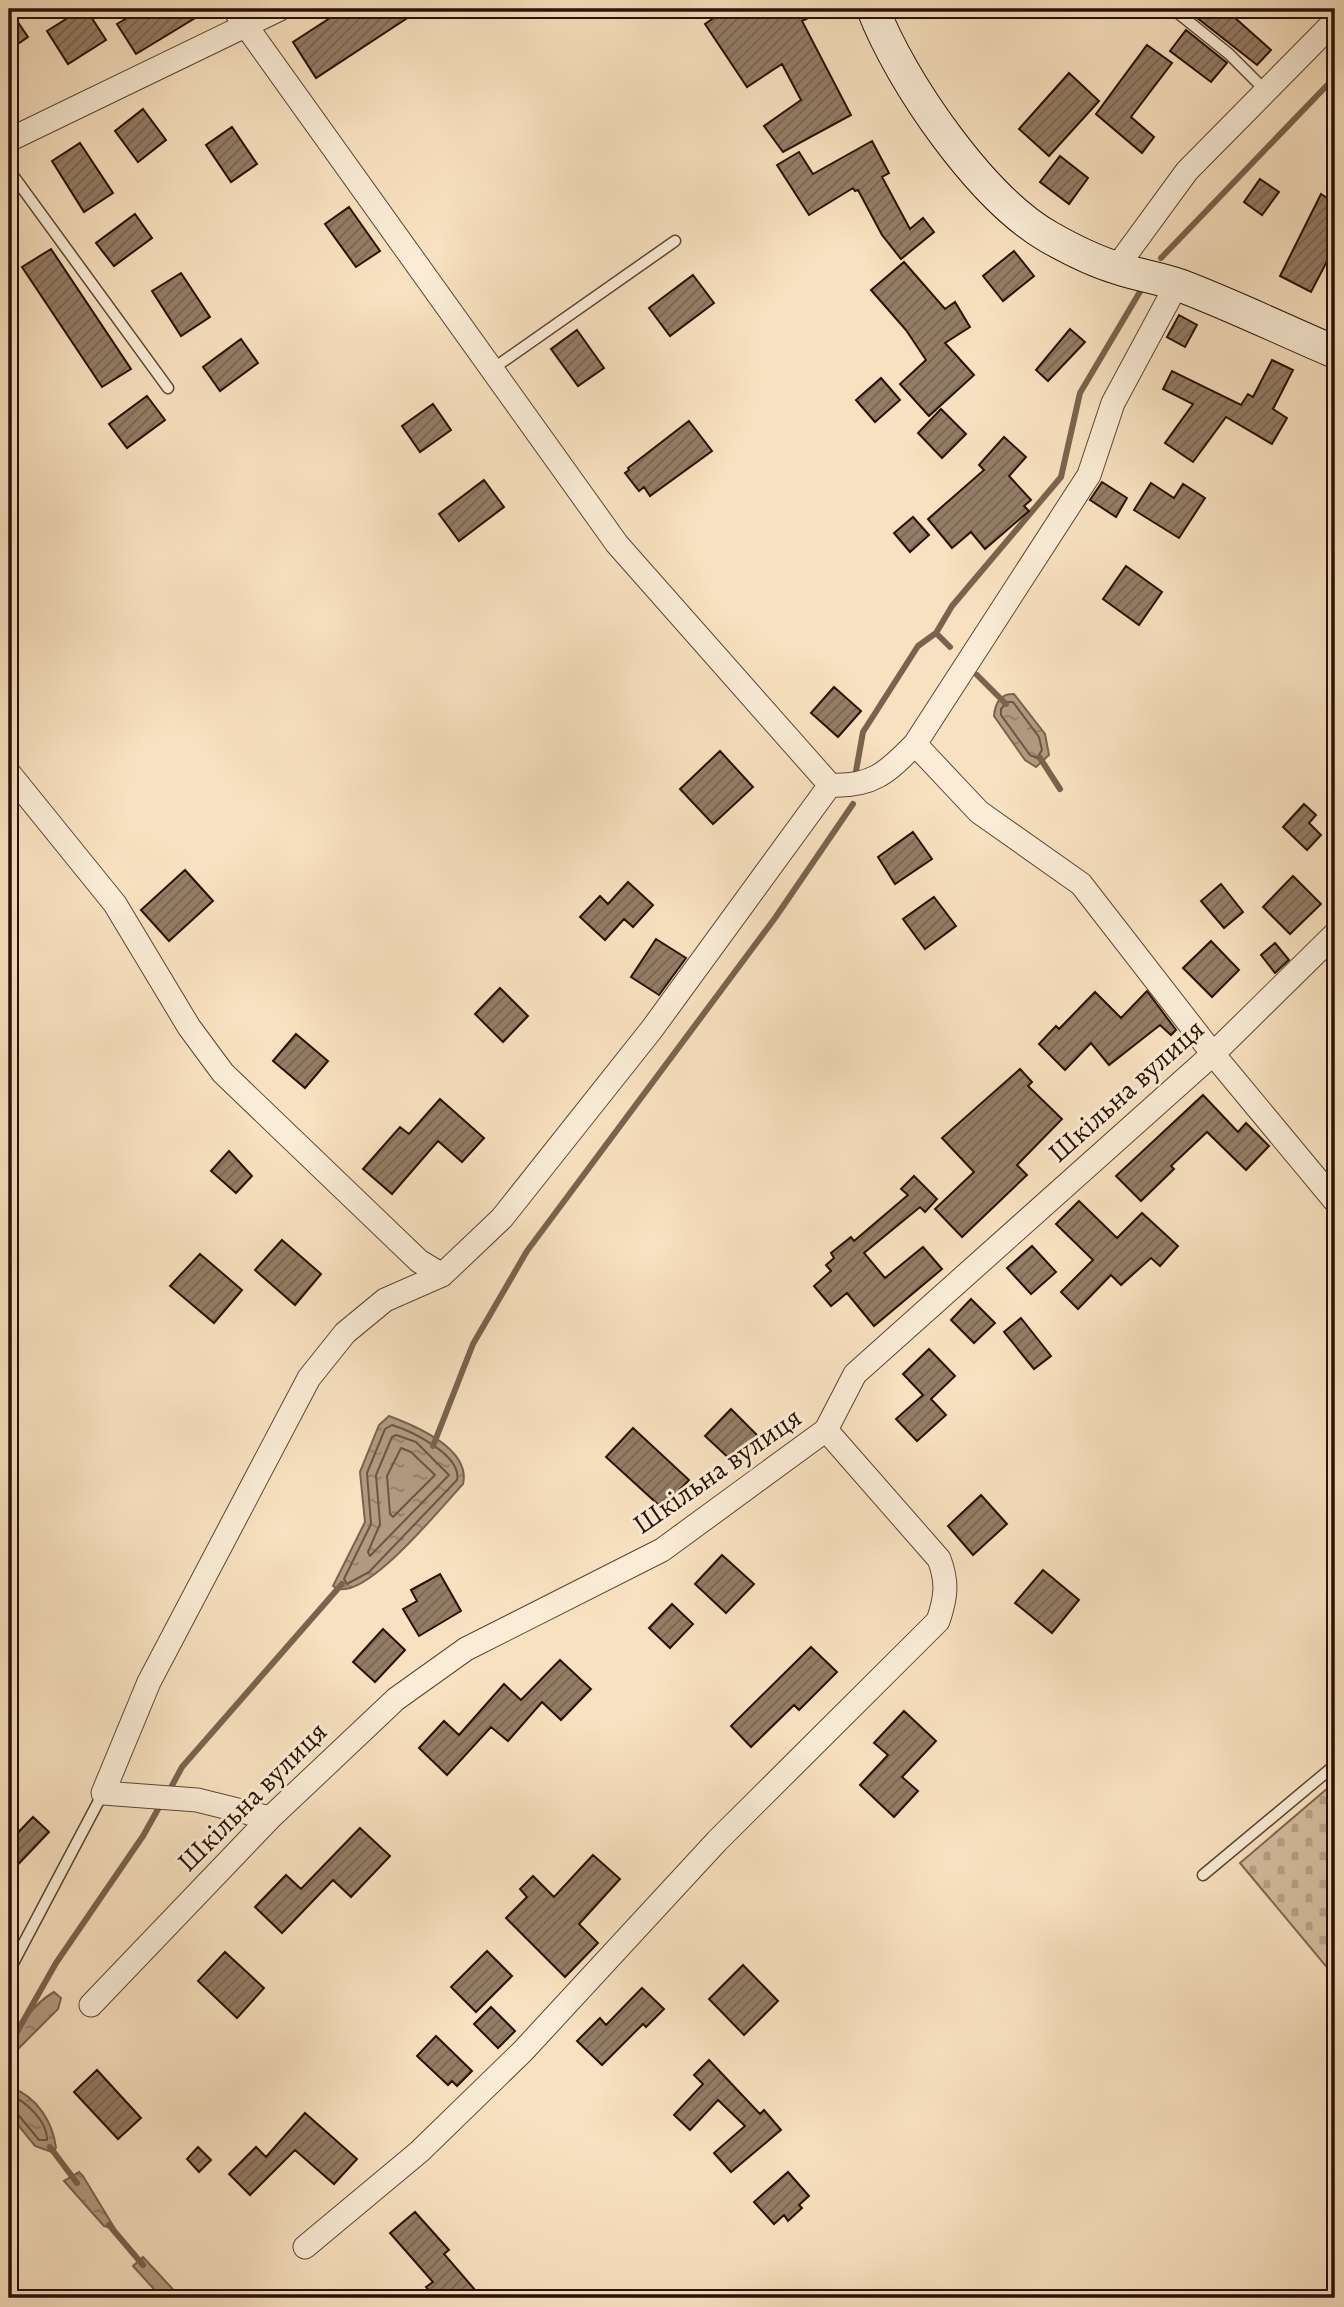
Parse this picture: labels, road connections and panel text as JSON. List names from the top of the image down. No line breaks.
{"streets":{"street":["Шкільна вулиця"]}}
